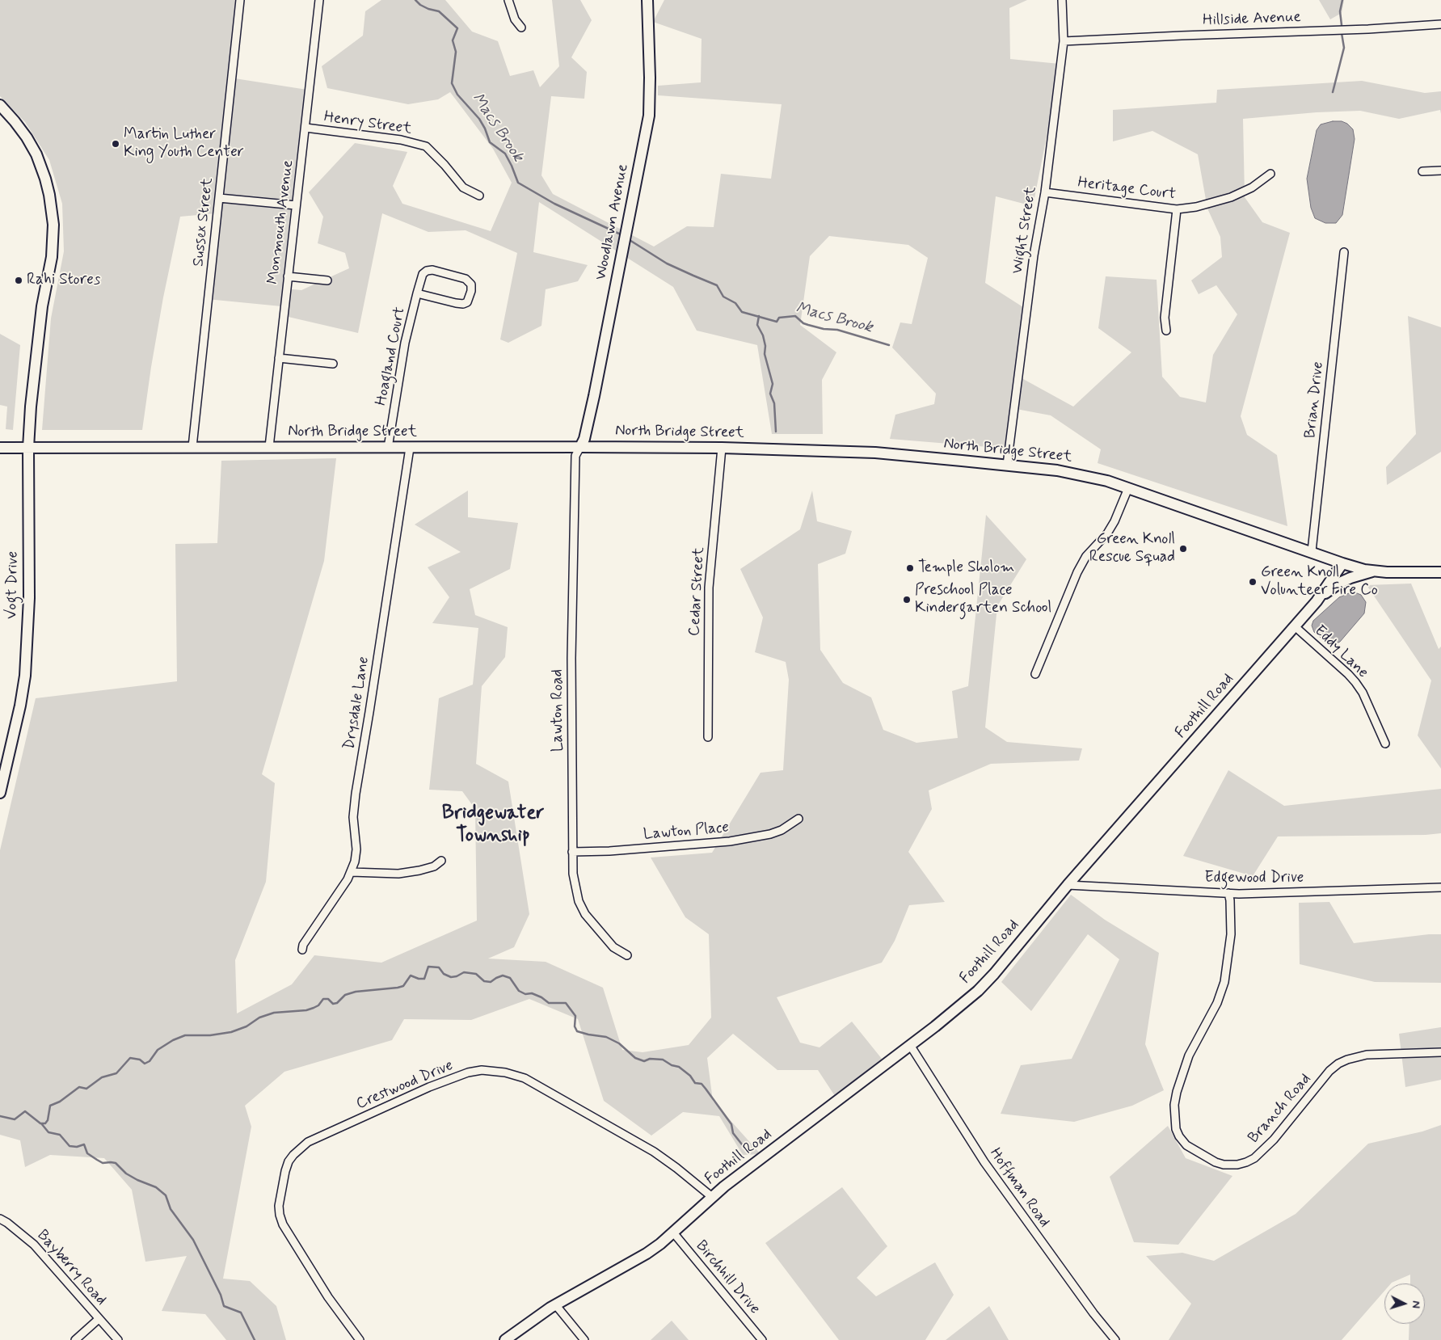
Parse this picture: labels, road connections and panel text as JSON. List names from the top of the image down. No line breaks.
{"streets":{"street":["Hillside Avenue","Henry Street","Heritage Court","Sussex Street","Monmouth Avenue","Woodlawn Avenue","Wight Street","Hoagland Court","Brian Drive","North Bridge Street","Vogt Drive","Cedar Street","Eddy Lane","Drysdale Lane","Foothill Road","Lawton Road","Lawton Place","Edgewood Drive","Crestwood Drive","Branch Road","Hoffman Road","Bayberry Road","Birchhill Drive"]},"crossings":[["Hillside Avenue","Wight Street"],["Henry Street","Monmouth Avenue"],["Heritage Court","Wight Street"],["Sussex Street","North Bridge Street"],["Monmouth Avenue","North Bridge Street"],["Woodlawn Avenue","North Bridge Street"],["Woodlawn Avenue","Lawton Road"],["Wight Street","North Bridge Street"],["Hoagland Court","North Bridge Street"],["Brian Drive","North Bridge Street"],["North Bridge Street","Vogt Drive"],["North Bridge Street","Cedar Street"],["North Bridge Street","Drysdale Lane"],["North Bridge Street","Foothill Road"],["North Bridge Street","Lawton Road"],["Eddy Lane","Foothill Road"],["Foothill Road","Edgewood Drive"],["Foothill Road","Crestwood Drive"],["Foothill Road","Hoffman Road"],["Foothill Road","Birchhill Drive"],["Lawton Road","Lawton Place"],["Edgewood Drive","Branch Road"]],"districts":["Bridgewater Township"],"water":["Macs Brook"],"places":["Martin Luther King Youth Center","Rahi Stores","Green Knoll Rescue Squad","Temple Sholom","Green Knoll Volunteer Fire Co","Preschool Place Kindergarten School"],"north":"right"}
